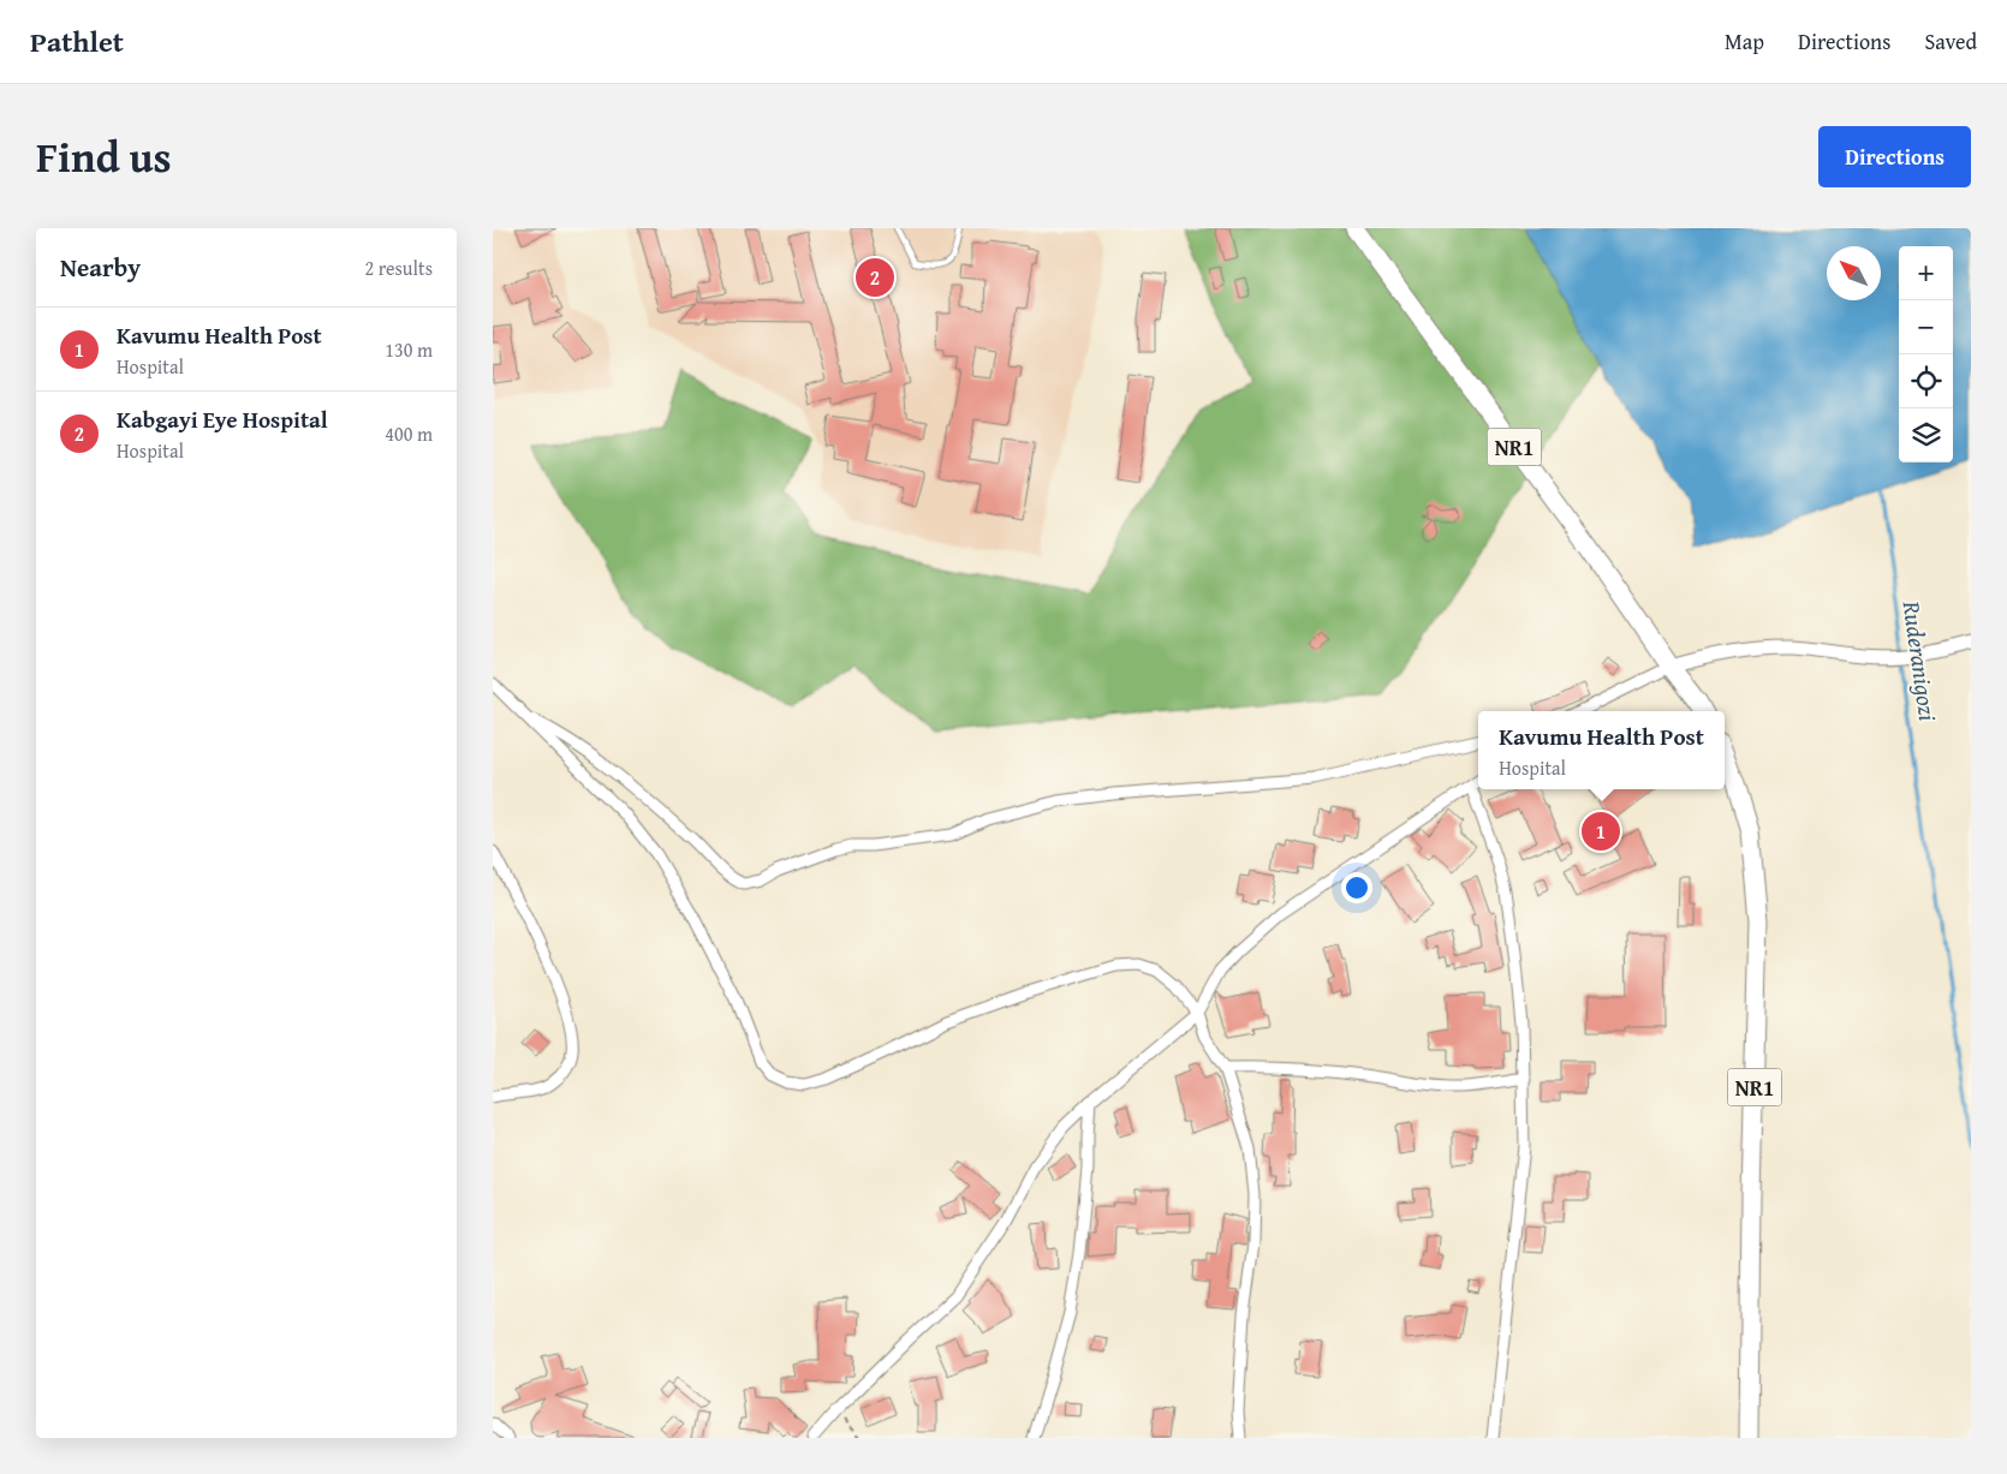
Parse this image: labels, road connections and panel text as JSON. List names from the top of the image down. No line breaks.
{"streets":{"highway":["NR1"]},"water":["Ruderanigozi"],"north":"top left","page":{"header":"Pathlet","nav":["Map","Directions","Saved"],"title":"Find us","buttons":"Directions","heading":["Nearby","2 results"],"map_buttons":["+","−"],"pins":["2","1"],"list":[{"mark":"1","name":"Kavumu Health Post","note":"Hospital","value":"130 m"},{"mark":"2","name":"Kabgayi Eye Hospital","note":"Hospital","value":"400 m"}],"popup":["Kavumu Health Post","Hospital"]}}
